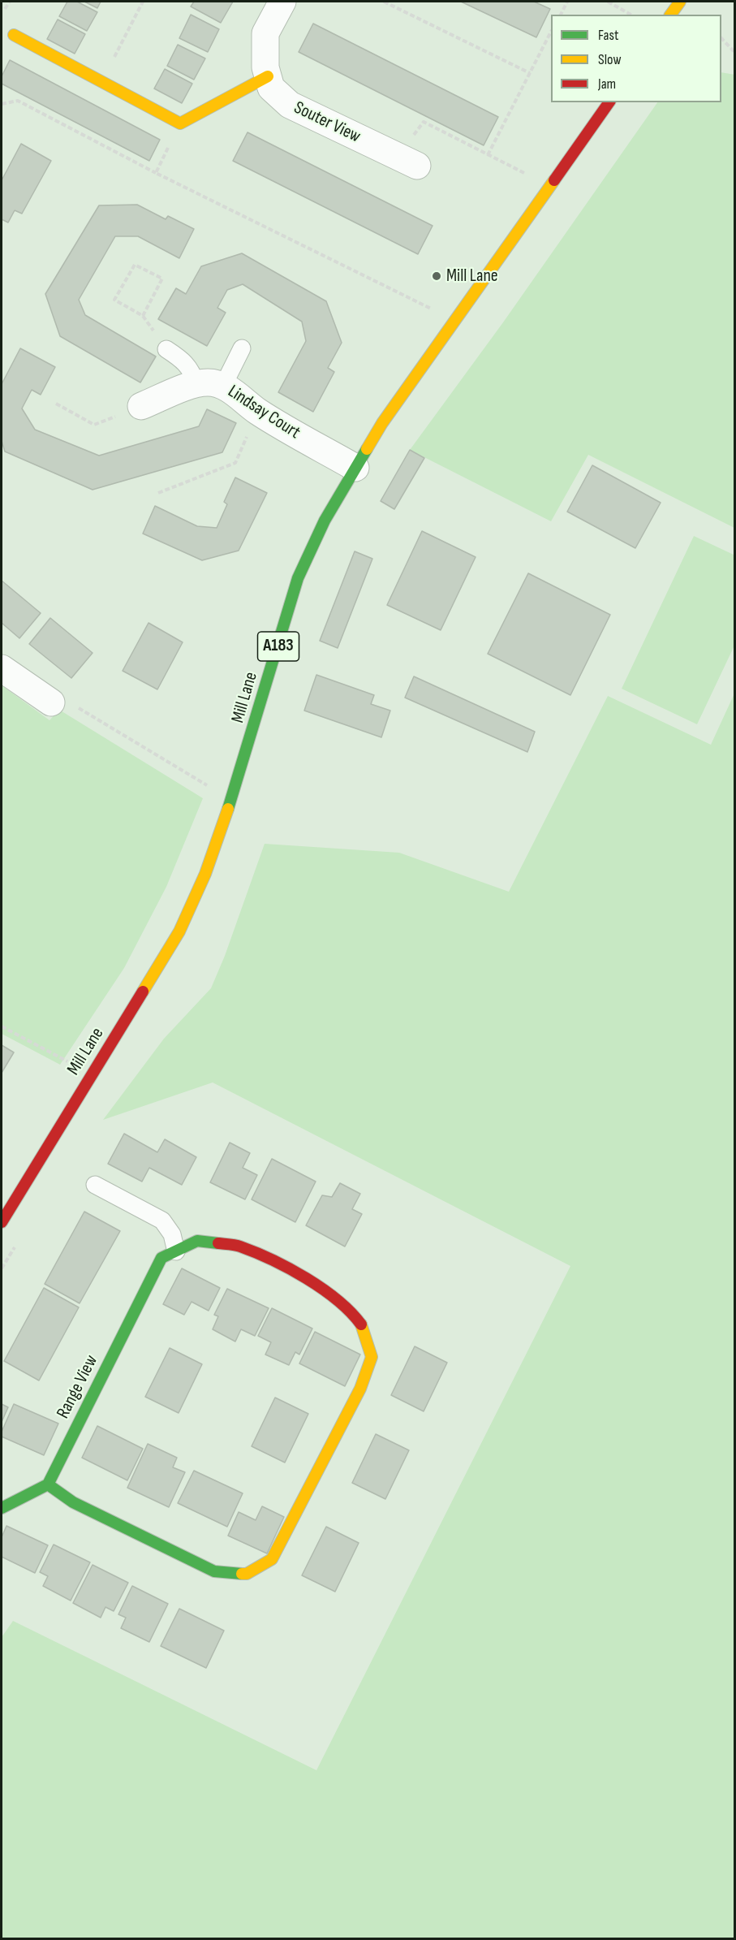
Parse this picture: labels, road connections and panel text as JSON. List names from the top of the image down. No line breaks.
{"streets":{"street":["Souter View","Lindsay Court","A183","Mill Lane","Range View"]},"crossings":[["Lindsay Court","Mill Lane"]],"places":["Mill Lane"],"legend":["Fast","Slow","Jam"]}
